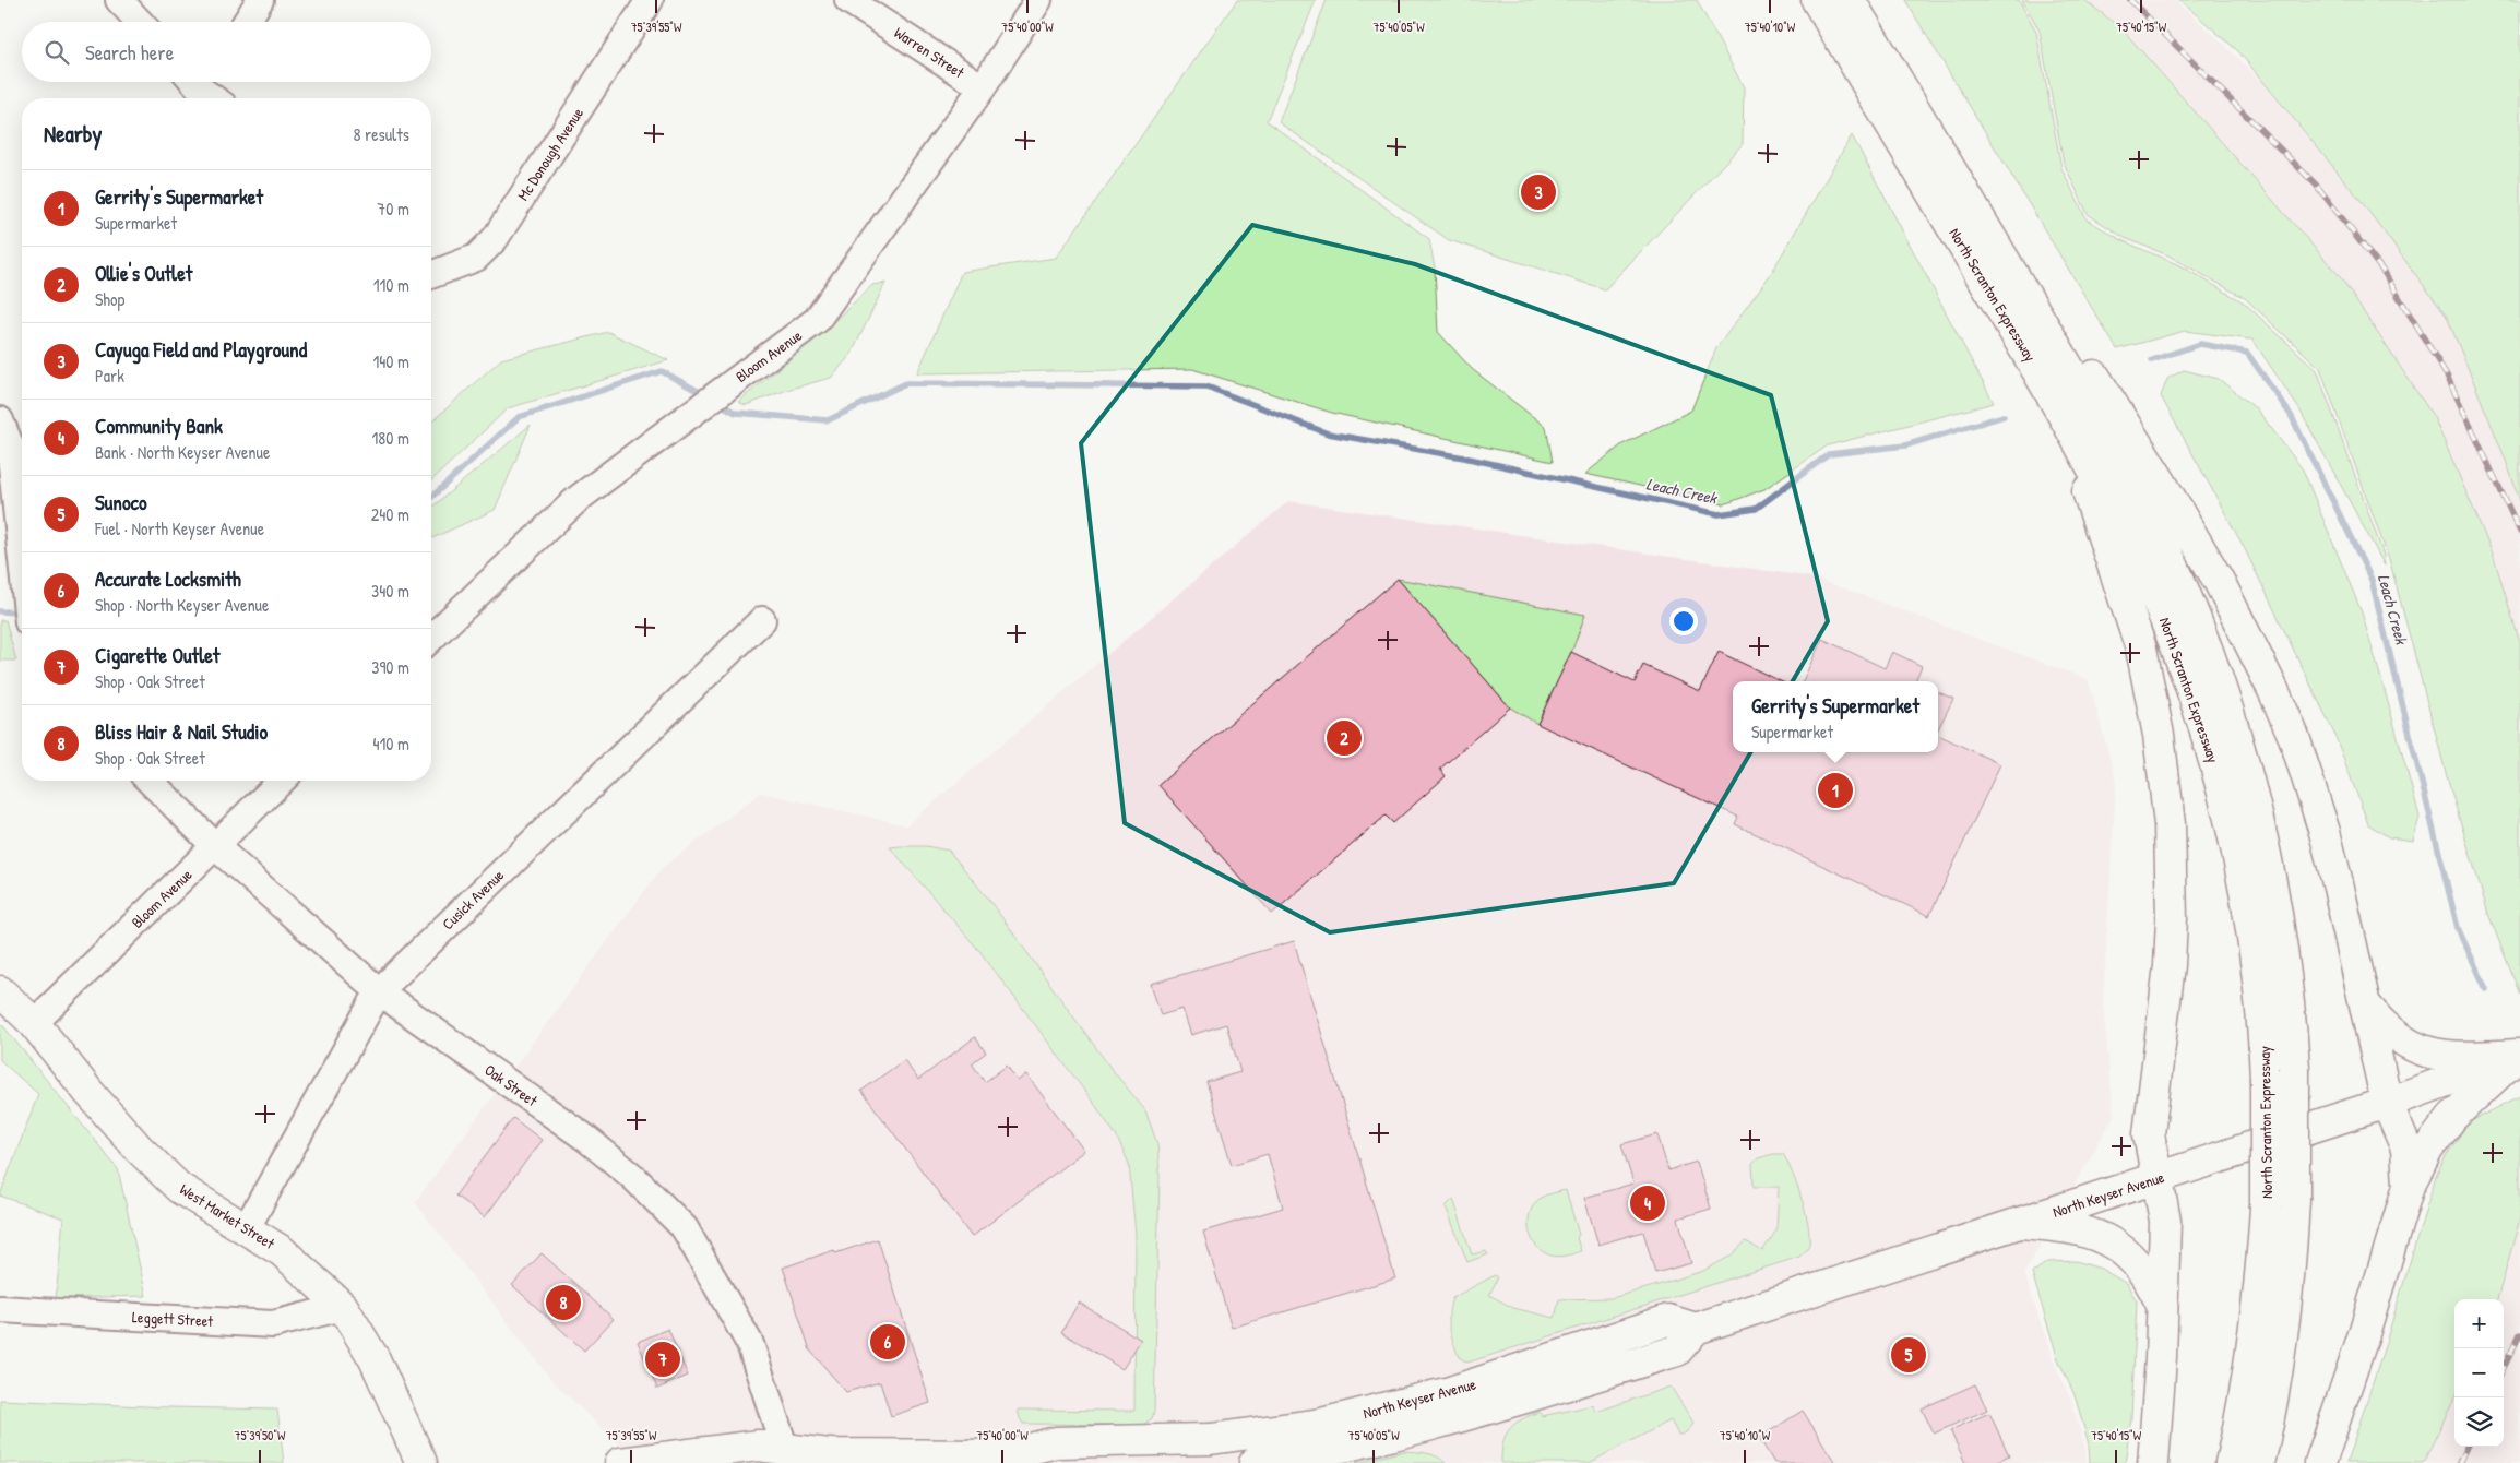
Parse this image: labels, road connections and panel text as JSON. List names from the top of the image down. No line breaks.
{"streets":{"main road":["North Scranton Expressway","North Keyser Avenue","West Market Street"],"street":["Warren Street","Mc Donough Avenue","Bloom Avenue","Cusick Avenue","Oak Street","Leggett Street"]},"crossings":[["Warren Street","Bloom Avenue"],["Bloom Avenue","Oak Street"],["Bloom Avenue","West Market Street"],["Cusick Avenue","Oak Street"],["Cusick Avenue","West Market Street"],["Oak Street","North Keyser Avenue"],["West Market Street","Leggett Street"]],"water":["Leach Creek"],"page":{"search":"Search here","heading":["Nearby","8 results"],"list":[{"mark":"1","name":"Gerrity's Supermarket","note":"Supermarket","value":"70 m"},{"mark":"2","name":"Ollie's Outlet","note":"Shop","value":"110 m"},{"mark":"3","name":"Cayuga Field and Playground","note":"Park","value":"140 m"},{"mark":"4","name":"Community Bank","note":"Bank · North Keyser Avenue","value":"180 m"},{"mark":"5","name":"Sunoco","note":"Fuel · North Keyser Avenue","value":"240 m"},{"mark":"6","name":"Accurate Locksmith","note":"Shop · North Keyser Avenue","value":"340 m"},{"mark":"7","name":"Cigarette Outlet","note":"Shop · Oak Street","value":"390 m"},{"mark":"8","name":"Bliss Hair & Nail Studio","note":"Shop · Oak Street","value":"410 m"}],"pins":["3","2","1","4","8","6","5","7"],"popup":["Gerrity's Supermarket","Supermarket"],"map_buttons":["+","−"]},"coordinates":["75°39'55\"W","75°40'00\"W","75°40'05\"W","75°40'10\"W","75°40'15\"W","75°39'50\"W"]}
